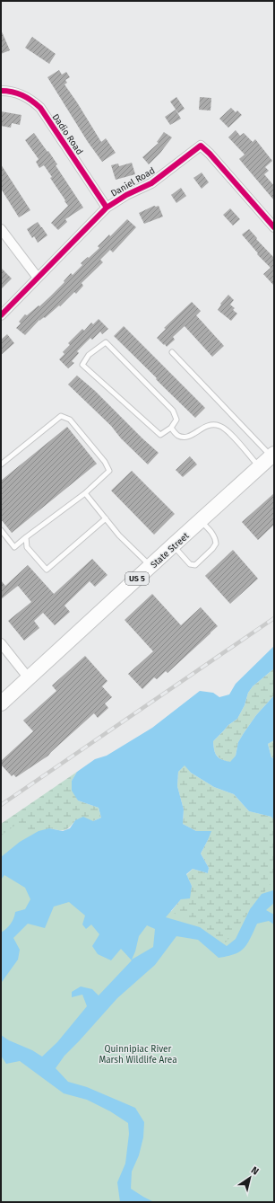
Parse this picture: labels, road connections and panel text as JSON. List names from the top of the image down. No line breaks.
{"streets":{"main road":["State Street","US 5"],"street":["Dadio Road","Daniel Road"]},"crossings":[["Dadio Road","Daniel Road"]],"parks":["Quinnipiac River Marsh Wildlife Area"],"north":"top right"}
